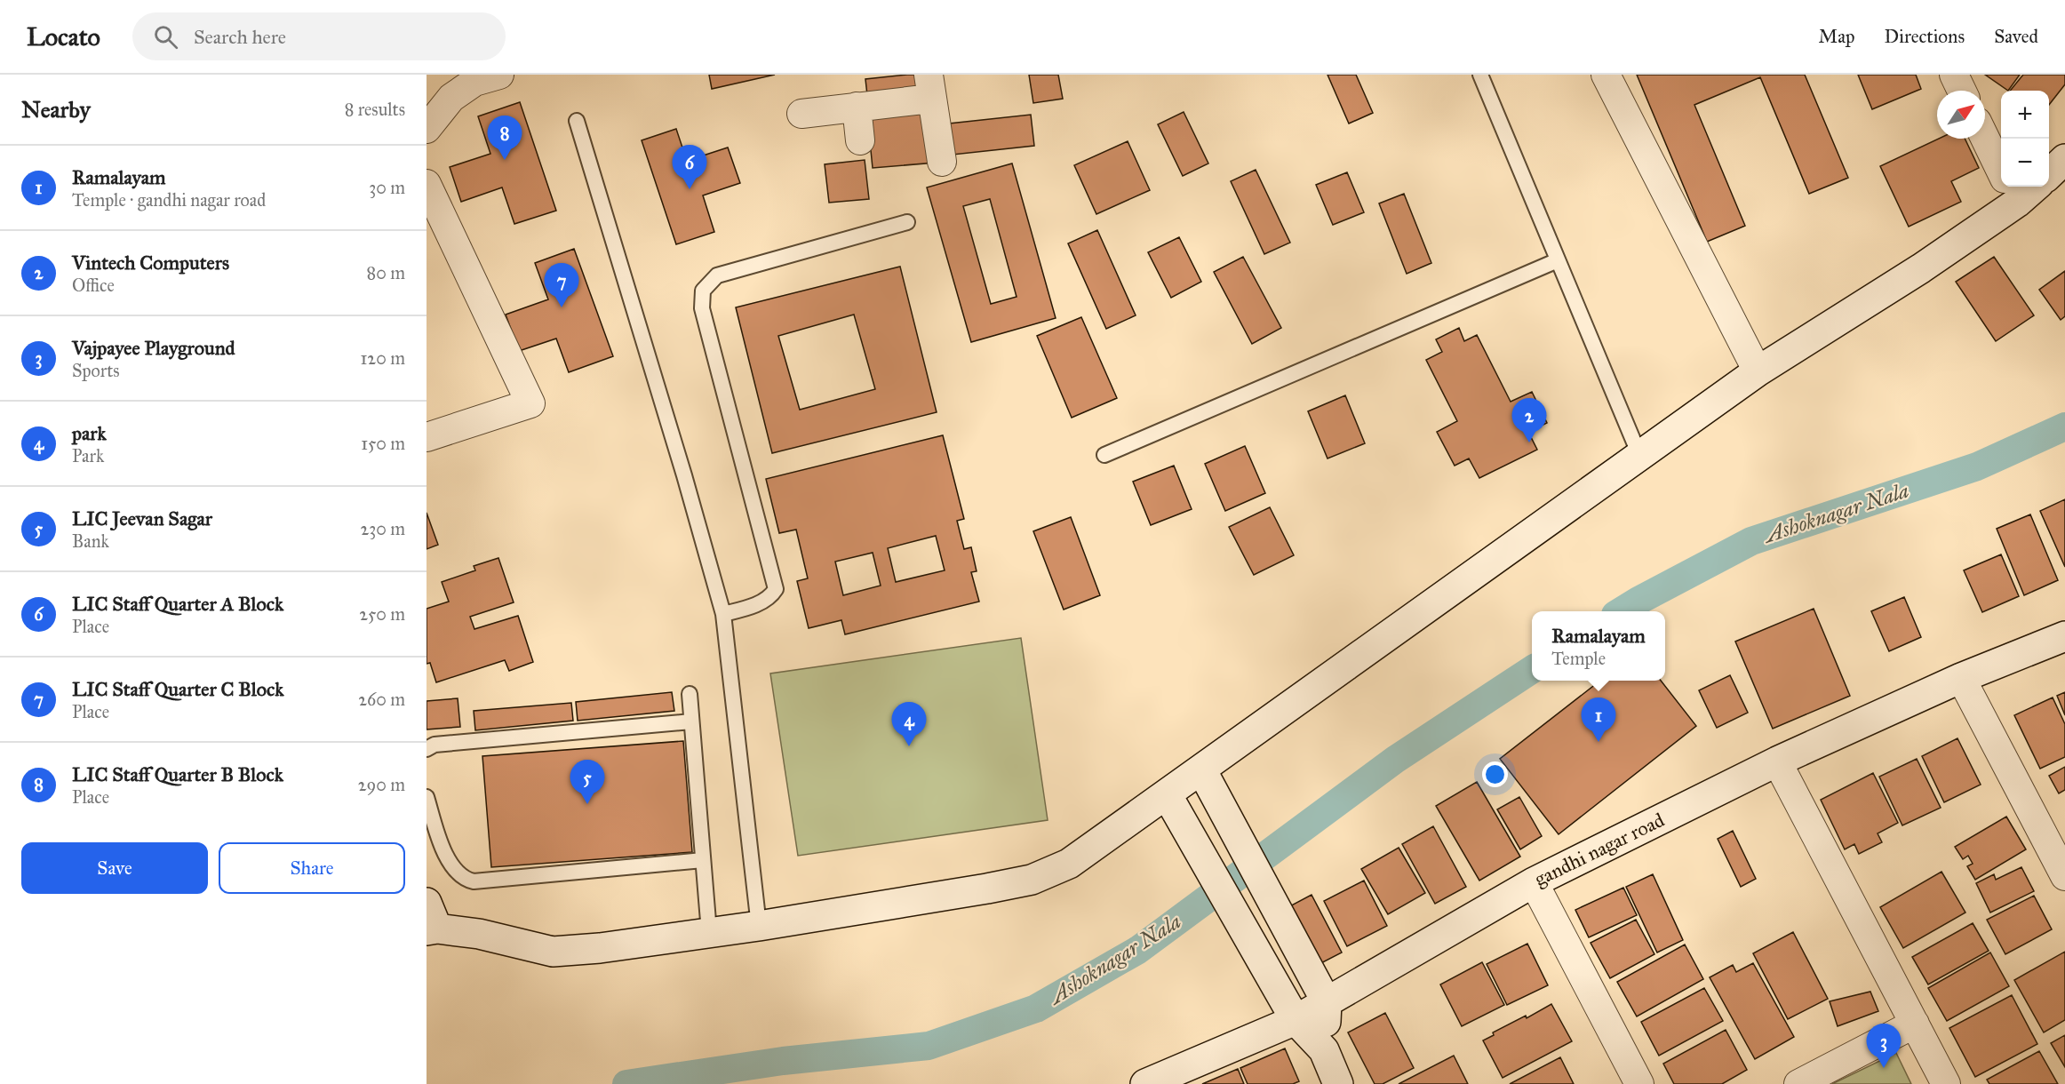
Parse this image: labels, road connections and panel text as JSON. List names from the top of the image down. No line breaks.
{"streets":{"street":["gandhi nagar road"]},"water":["Ashoknagar Nala"],"north":"top right","page":{"header":"Locato","search":"Search here","nav":["Map","Directions","Saved"],"heading":["Nearby","8 results"],"map_buttons":["+","−"],"pins":["8","6","7","2","1","4","5","3"],"list":[{"mark":"1","name":"Ramalayam","note":"Temple · gandhi nagar road","value":"30 m"},{"mark":"2","name":"Vintech Computers","note":"Office","value":"80 m"},{"mark":"3","name":"Vajpayee Playground","note":"Sports","value":"120 m"},{"mark":"4","name":"park","note":"Park","value":"150 m"},{"mark":"5","name":"LIC Jeevan Sagar","note":"Bank","value":"230 m"},{"mark":"6","name":"LIC Staff Quarter A Block","note":"Place","value":"250 m"},{"mark":"7","name":"LIC Staff Quarter C Block","note":"Place","value":"260 m"},{"mark":"8","name":"LIC Staff Quarter B Block","note":"Place","value":"290 m"}],"popup":["Ramalayam","Temple"],"buttons":["Save","Share"]}}
